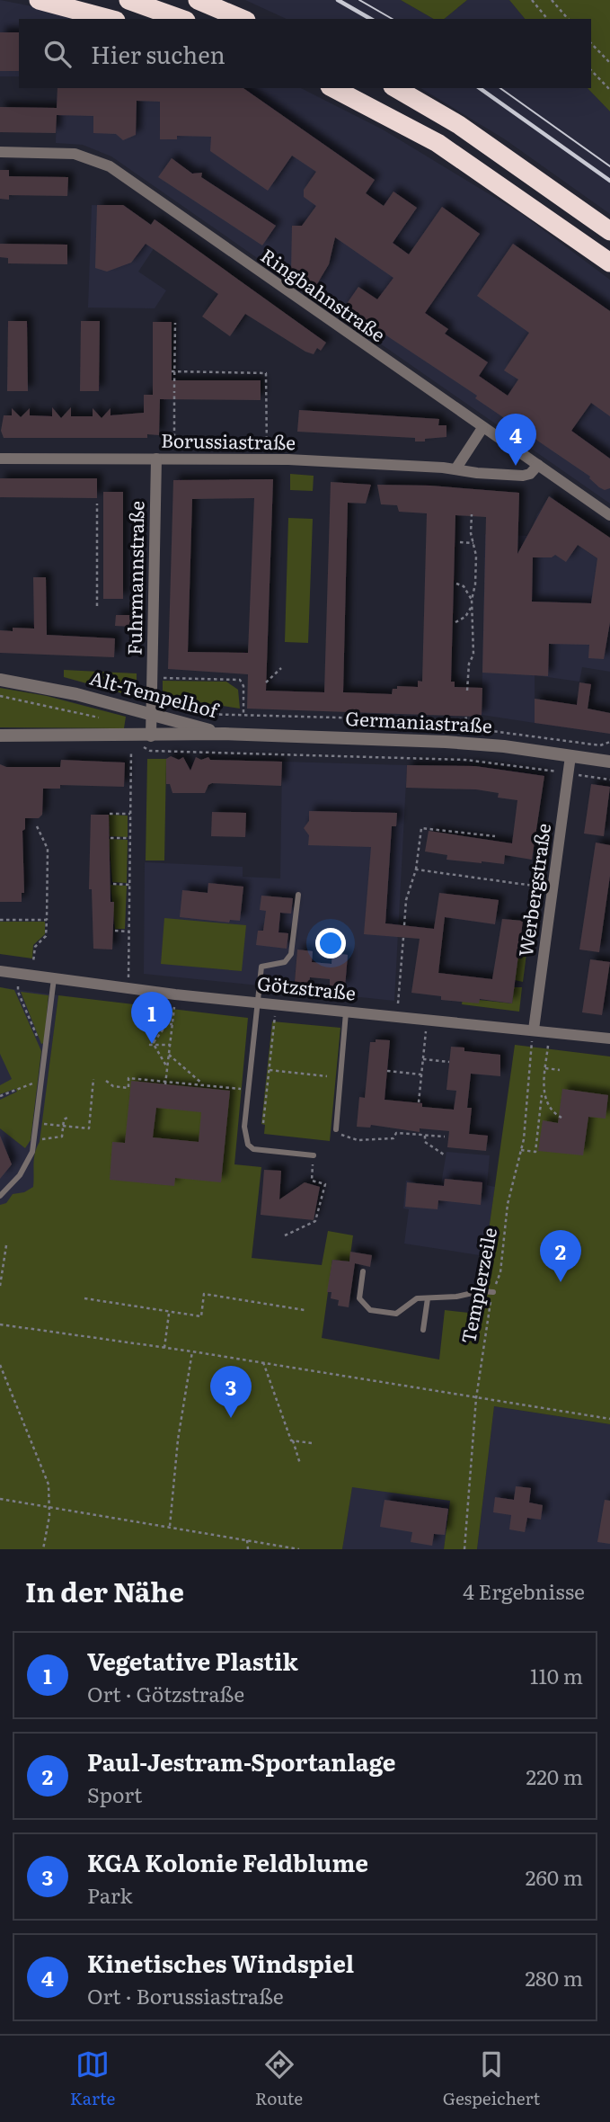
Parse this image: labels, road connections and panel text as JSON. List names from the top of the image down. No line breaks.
{"streets":{"street":["Ringbahnstraße","Borussiastraße","Fuhrmannstraße","Alt-Tempelhof","Germaniastraße","Werbergstraße","Götzstraße"],"path":["Templerzeile"]},"crossings":[["Ringbahnstraße","Borussiastraße"],["Borussiastraße","Fuhrmannstraße"],["Fuhrmannstraße","Alt-Tempelhof"],["Alt-Tempelhof","Germaniastraße"],["Germaniastraße","Werbergstraße"],["Werbergstraße","Götzstraße"],["Werbergstraße","Templerzeile"],["Götzstraße","Templerzeile"]],"page":{"search":"Hier suchen","pins":["4","1","2","3"],"heading":["In der Nähe","4 Ergebnisse"],"list":[{"mark":"1","name":"Vegetative Plastik","note":"Ort · Götzstraße","value":"110 m"},{"mark":"2","name":"Paul-Jestram-Sportanlage","note":"Sport","value":"220 m"},{"mark":"3","name":"KGA Kolonie Feldblume","note":"Park","value":"260 m"},{"mark":"4","name":"Kinetisches Windspiel","note":"Ort · Borussiastraße","value":"280 m"}],"nav":["Karte","Route","Gespeichert"]}}
